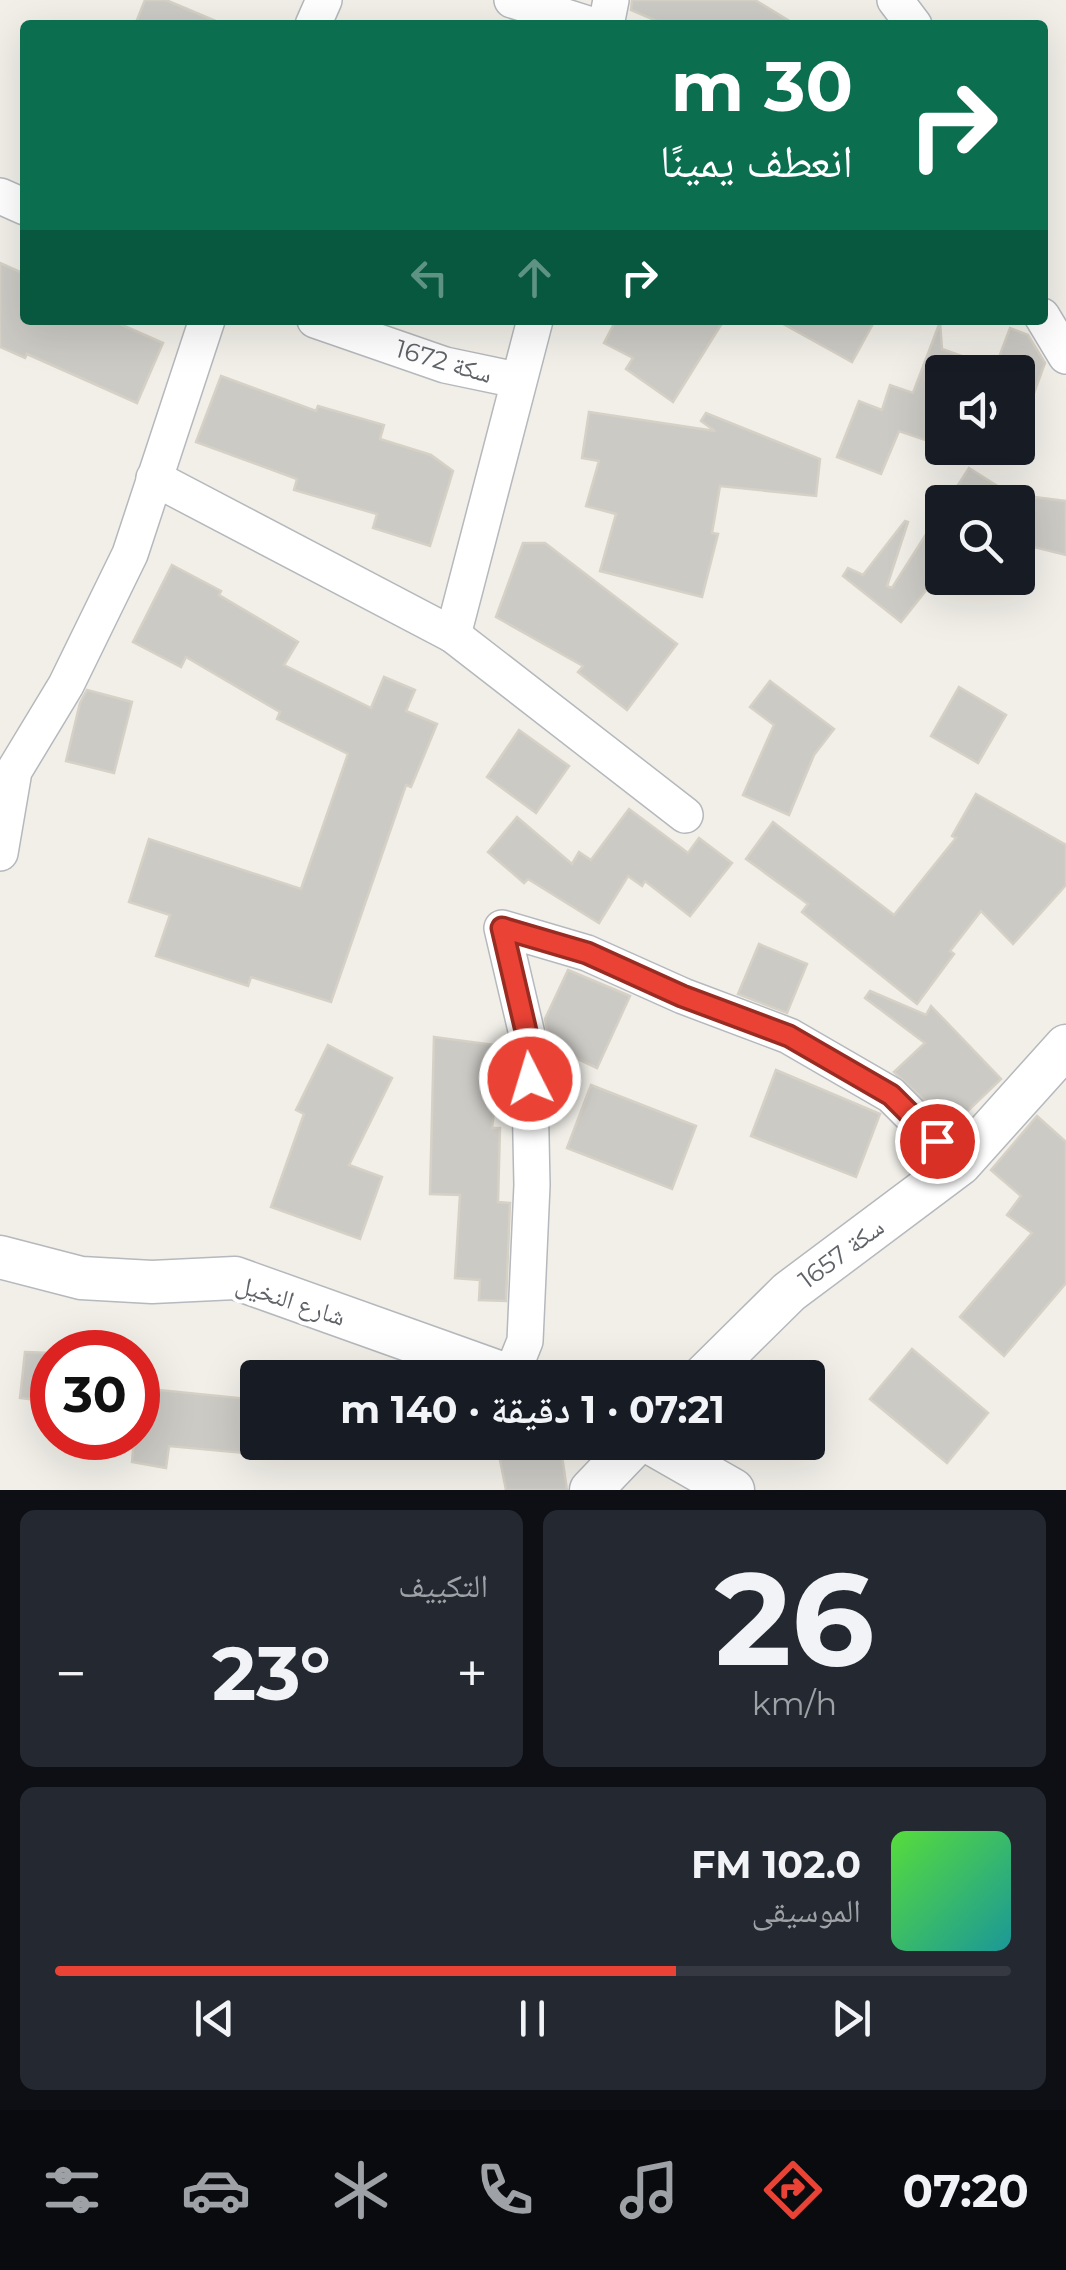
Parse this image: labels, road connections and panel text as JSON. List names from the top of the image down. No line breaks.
{"streets":{"street":["سكة 1672","سكة 1657","شارع النخيل"]},"page":{"turn":["30 m","انعطف يمينًا"],"limit":"30","trip":"07:21 · 1 دقيقة · 140 m","tile":[["26","km/h"],"التكييف"],"heat":["−","23°","+"],"song":["102.0 FM","الموسيقى"],"tabs":"07:20"}}
